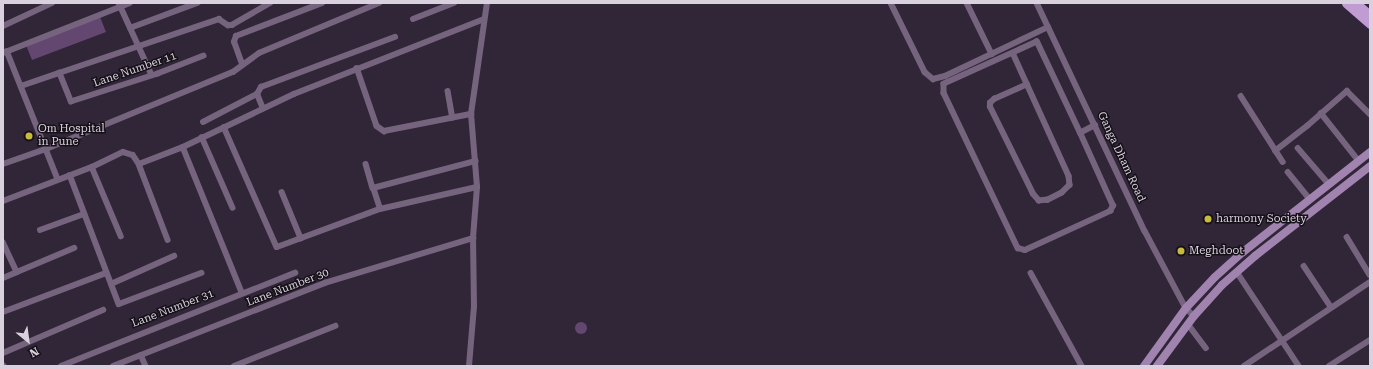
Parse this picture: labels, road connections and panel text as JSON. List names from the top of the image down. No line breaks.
{"streets":{"street":["Lane Number 11","Ganga Dham Road","Lane Number 30","Lane Number 31"]},"places":["Om Hospital in Pune","harmony Society","Meghdoot"],"north":"bottom right"}
